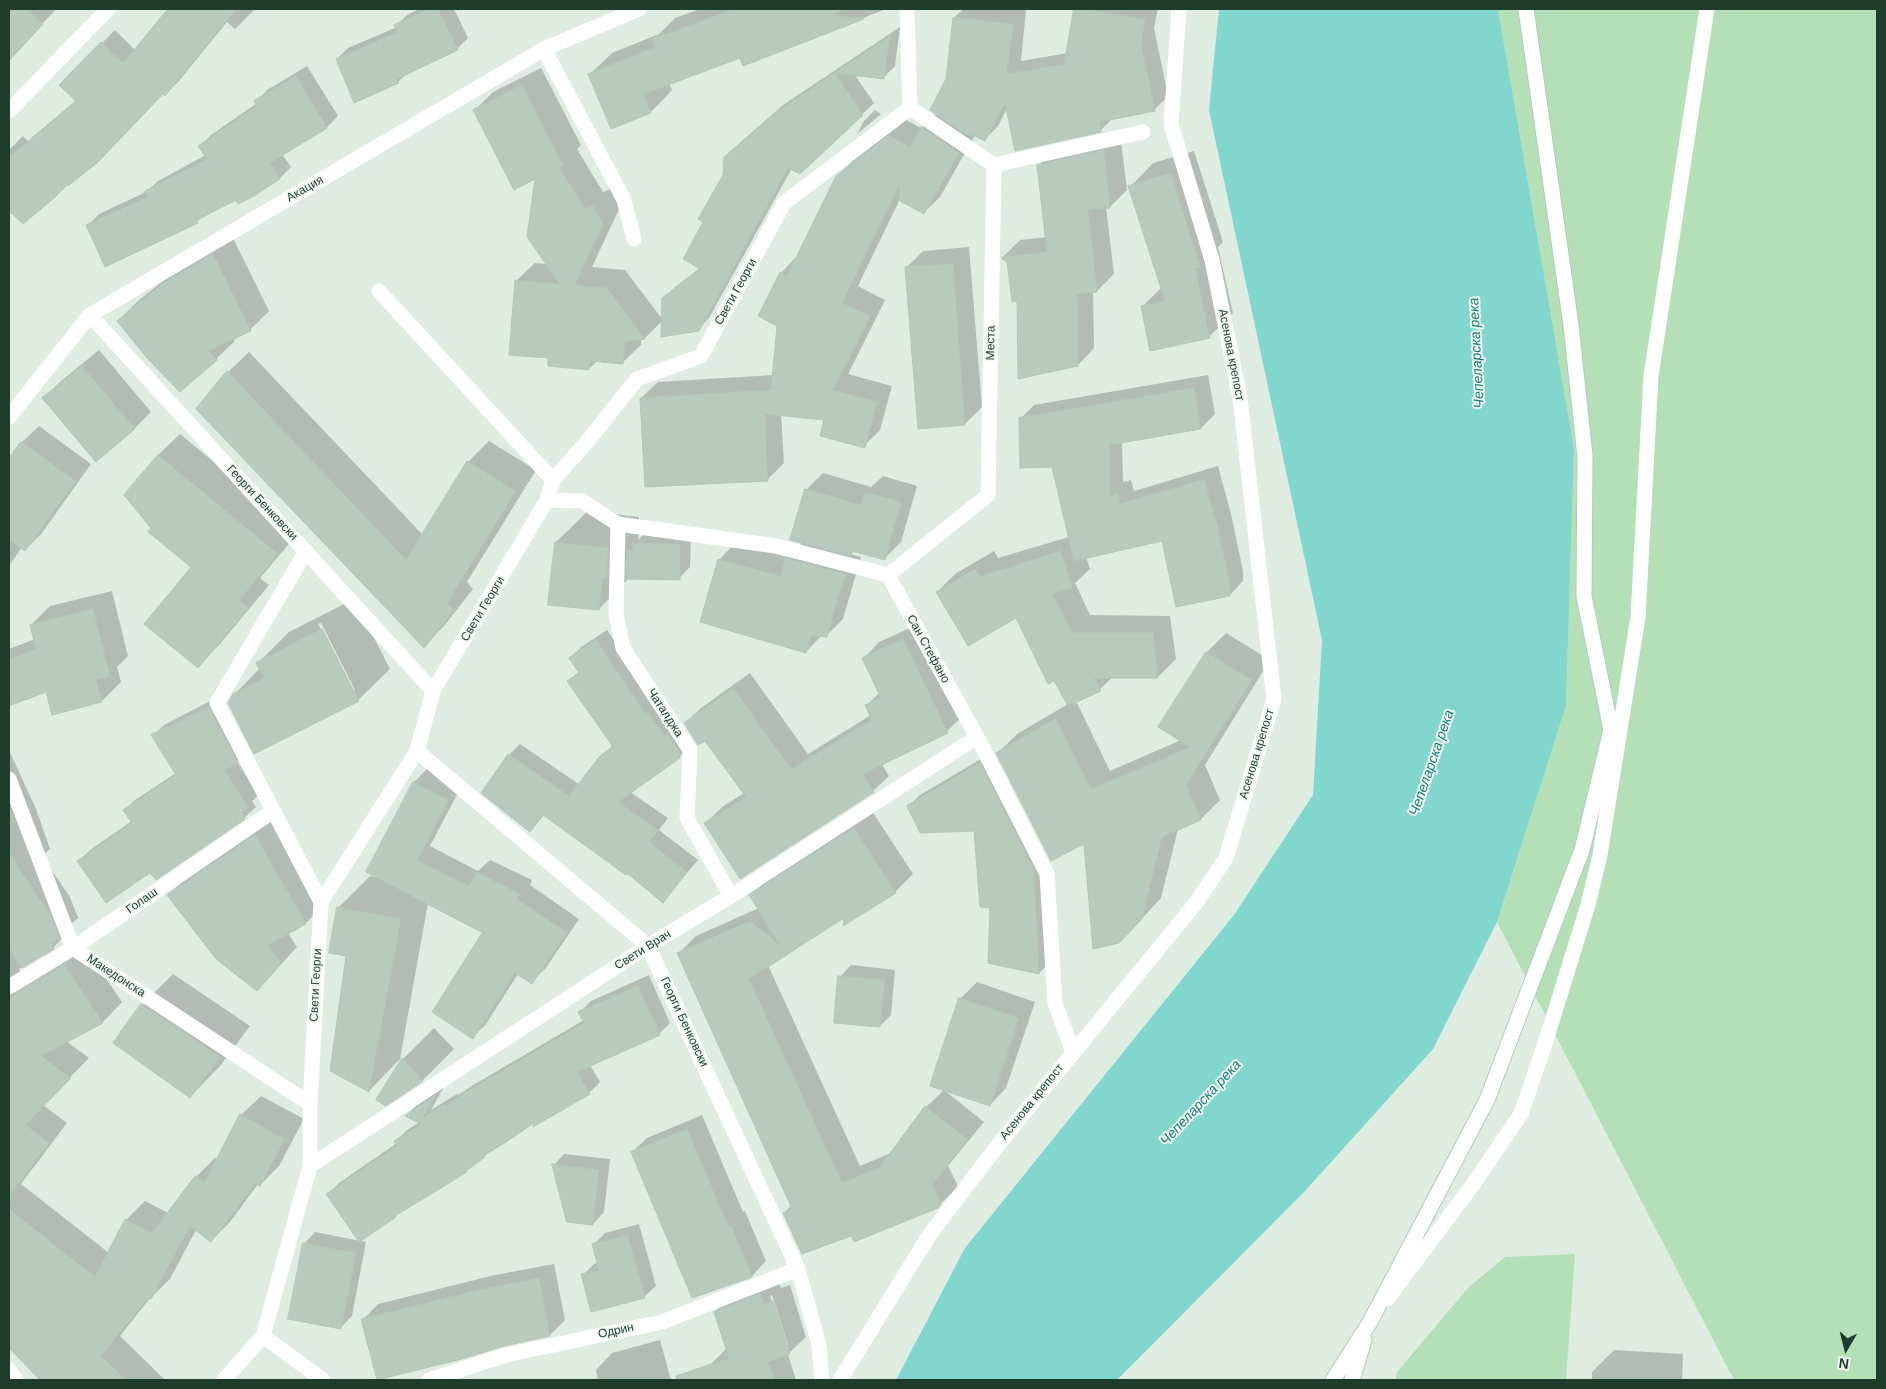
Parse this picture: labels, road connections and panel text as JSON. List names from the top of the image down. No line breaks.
{"streets":{"street":["Акация","Свети Георги","Места","Асенова крепост","Георги Бенковски","Сан Стефано","Чаталджа","Голаш","Свети Врач","Македонска","Одрин"]},"crossings":[["Акация","Георги Бенковски"],["Свети Георги","Георги Бенковски"],["Свети Георги","Свети Врач"],["Свети Георги","Македонска"],["Места","Сан Стефано"],["Асенова крепост","Сан Стефано"],["Георги Бенковски","Свети Врач"],["Георги Бенковски","Одрин"],["Сан Стефано","Свети Врач"],["Чаталджа","Свети Врач"],["Голаш","Македонска"]],"water":["Чепеларска река"],"north":"bottom"}
